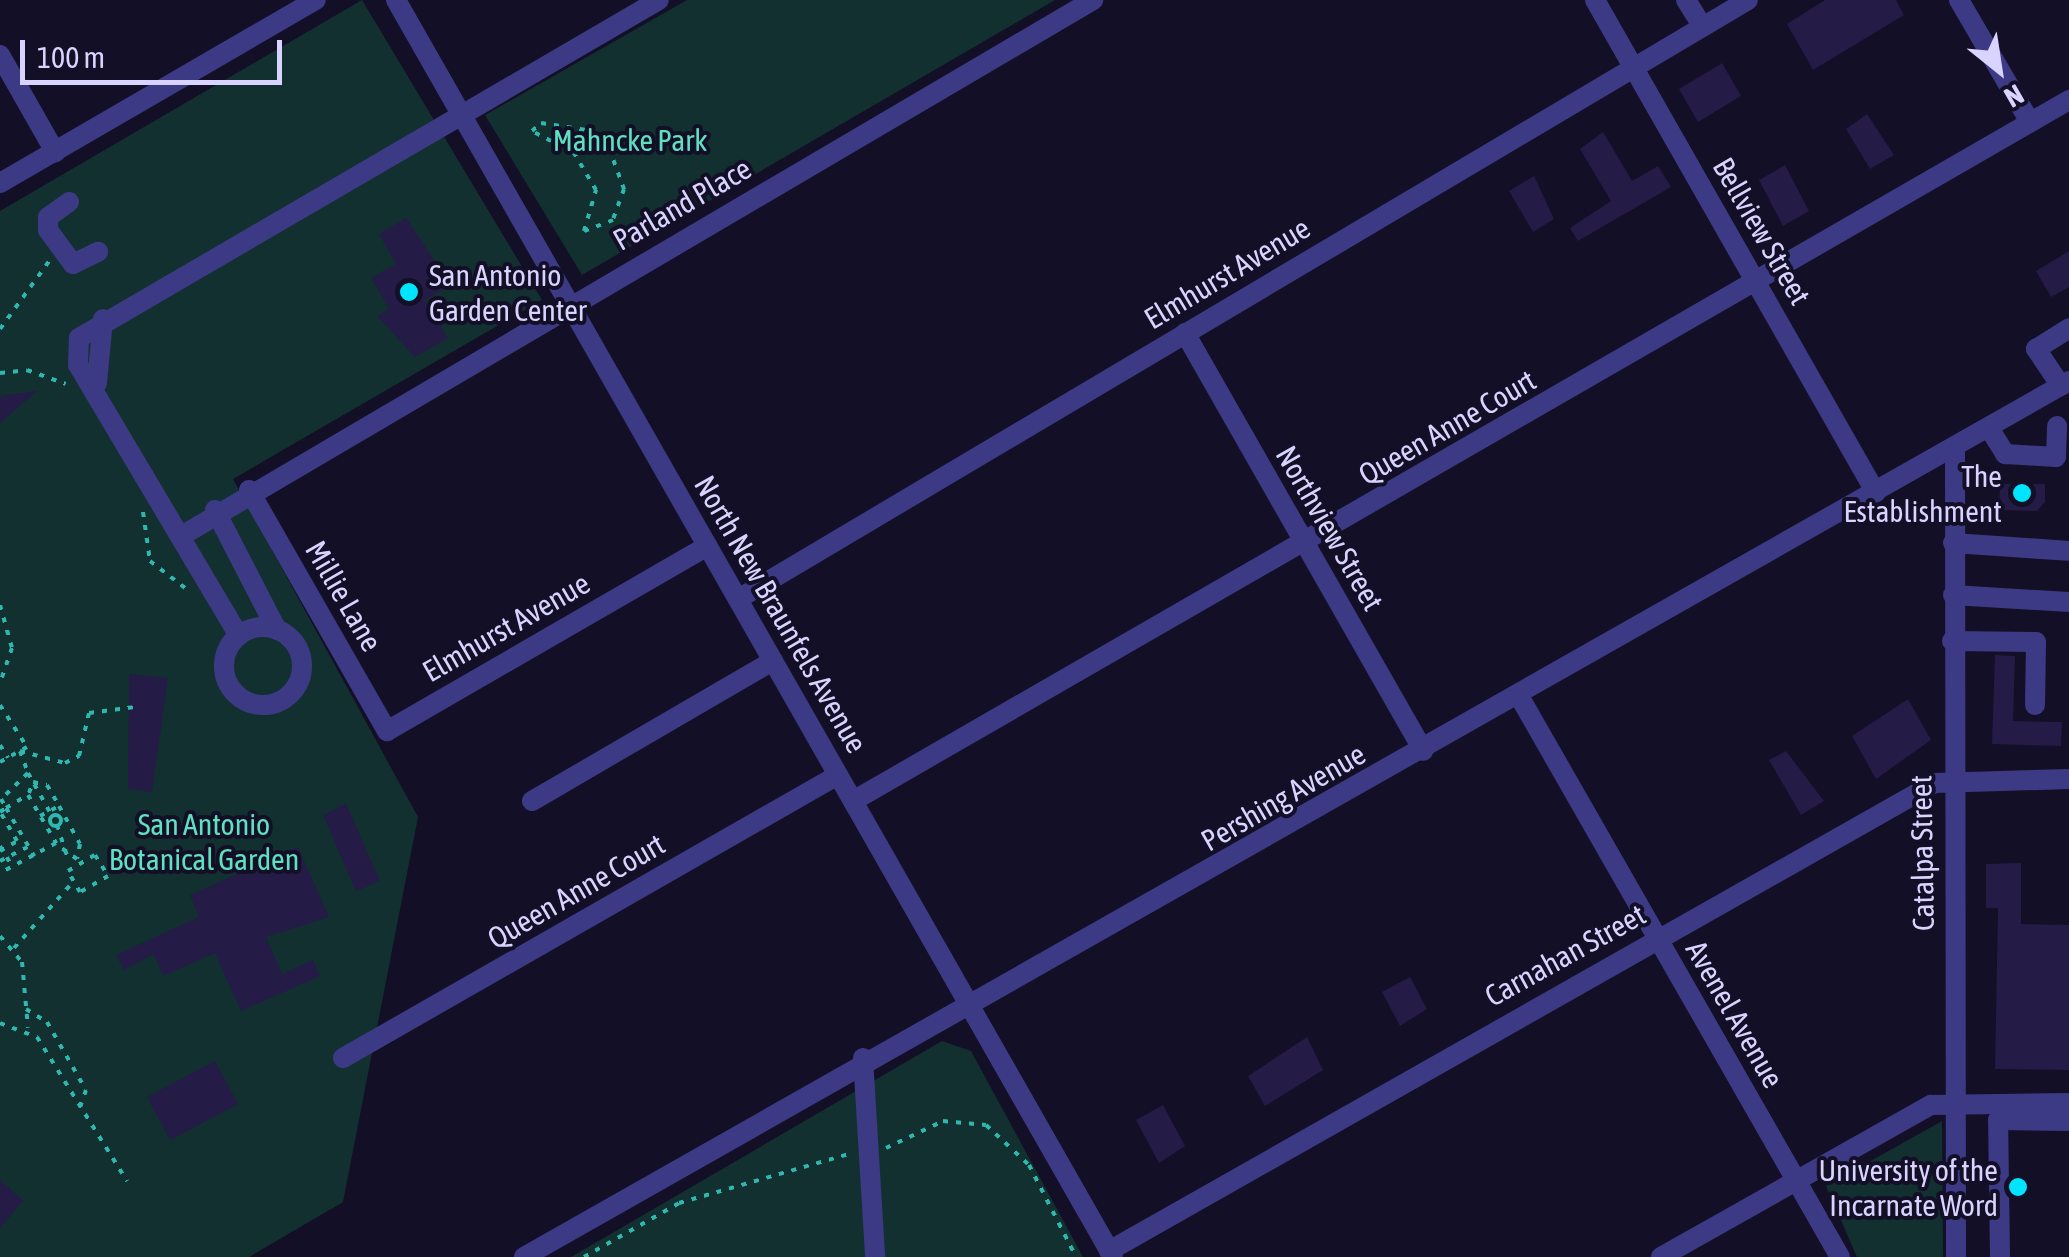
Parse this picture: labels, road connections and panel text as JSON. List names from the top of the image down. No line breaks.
{"streets":{"street":["Parland Place","Bellview Street","Elmhurst Avenue","Queen Anne Court","Northview Street","Millie Lane","North New Braunfels Avenue","Pershing Avenue","Catalpa Street","Carnahan Street","Avenel Avenue"]},"crossings":[["Parland Place","Millie Lane"],["Parland Place","North New Braunfels Avenue"],["Bellview Street","Elmhurst Avenue"],["Bellview Street","Queen Anne Court"],["Bellview Street","Pershing Avenue"],["Elmhurst Avenue","Northview Street"],["Elmhurst Avenue","Millie Lane"],["Elmhurst Avenue","North New Braunfels Avenue"],["Queen Anne Court","Northview Street"],["Queen Anne Court","North New Braunfels Avenue"],["Northview Street","Pershing Avenue"],["North New Braunfels Avenue","Pershing Avenue"],["North New Braunfels Avenue","Carnahan Street"],["Pershing Avenue","Catalpa Street"],["Pershing Avenue","Avenel Avenue"],["Catalpa Street","Carnahan Street"],["Carnahan Street","Avenel Avenue"]],"parks":["Mahncke Park","San Antonio Botanical Garden"],"places":["San Antonio Garden Center","The Establishment","University of the Incarnate Word"],"scale_bar":"100 m","north":"bottom right"}
